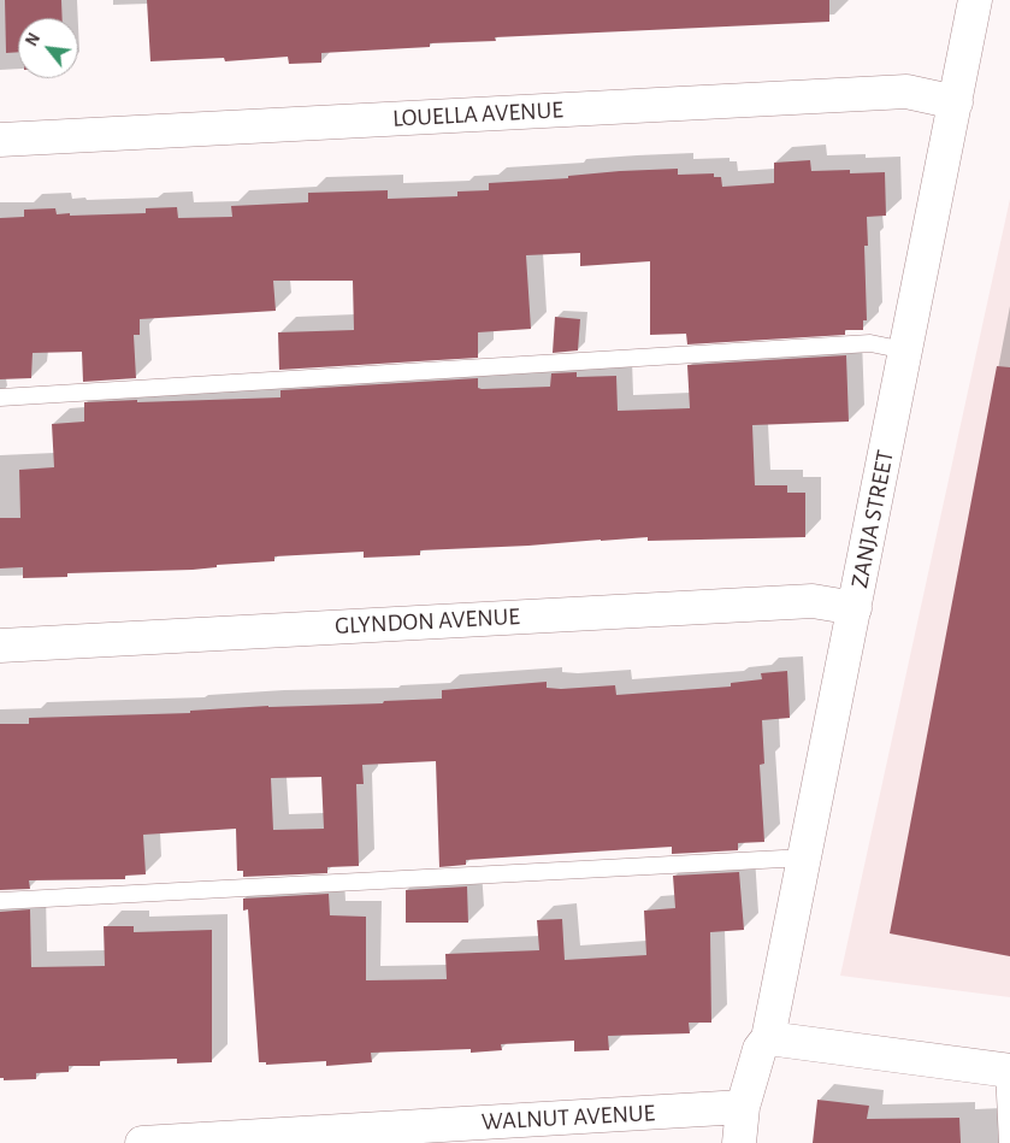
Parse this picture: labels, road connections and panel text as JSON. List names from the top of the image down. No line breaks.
{"streets":{"street":["LOUELLA AVENUE","ZANJA STREET","GLYNDON AVENUE","WALNUT AVENUE"]},"crossings":[["LOUELLA AVENUE","ZANJA STREET"],["ZANJA STREET","GLYNDON AVENUE"],["ZANJA STREET","WALNUT AVENUE"]],"north":"top left"}
